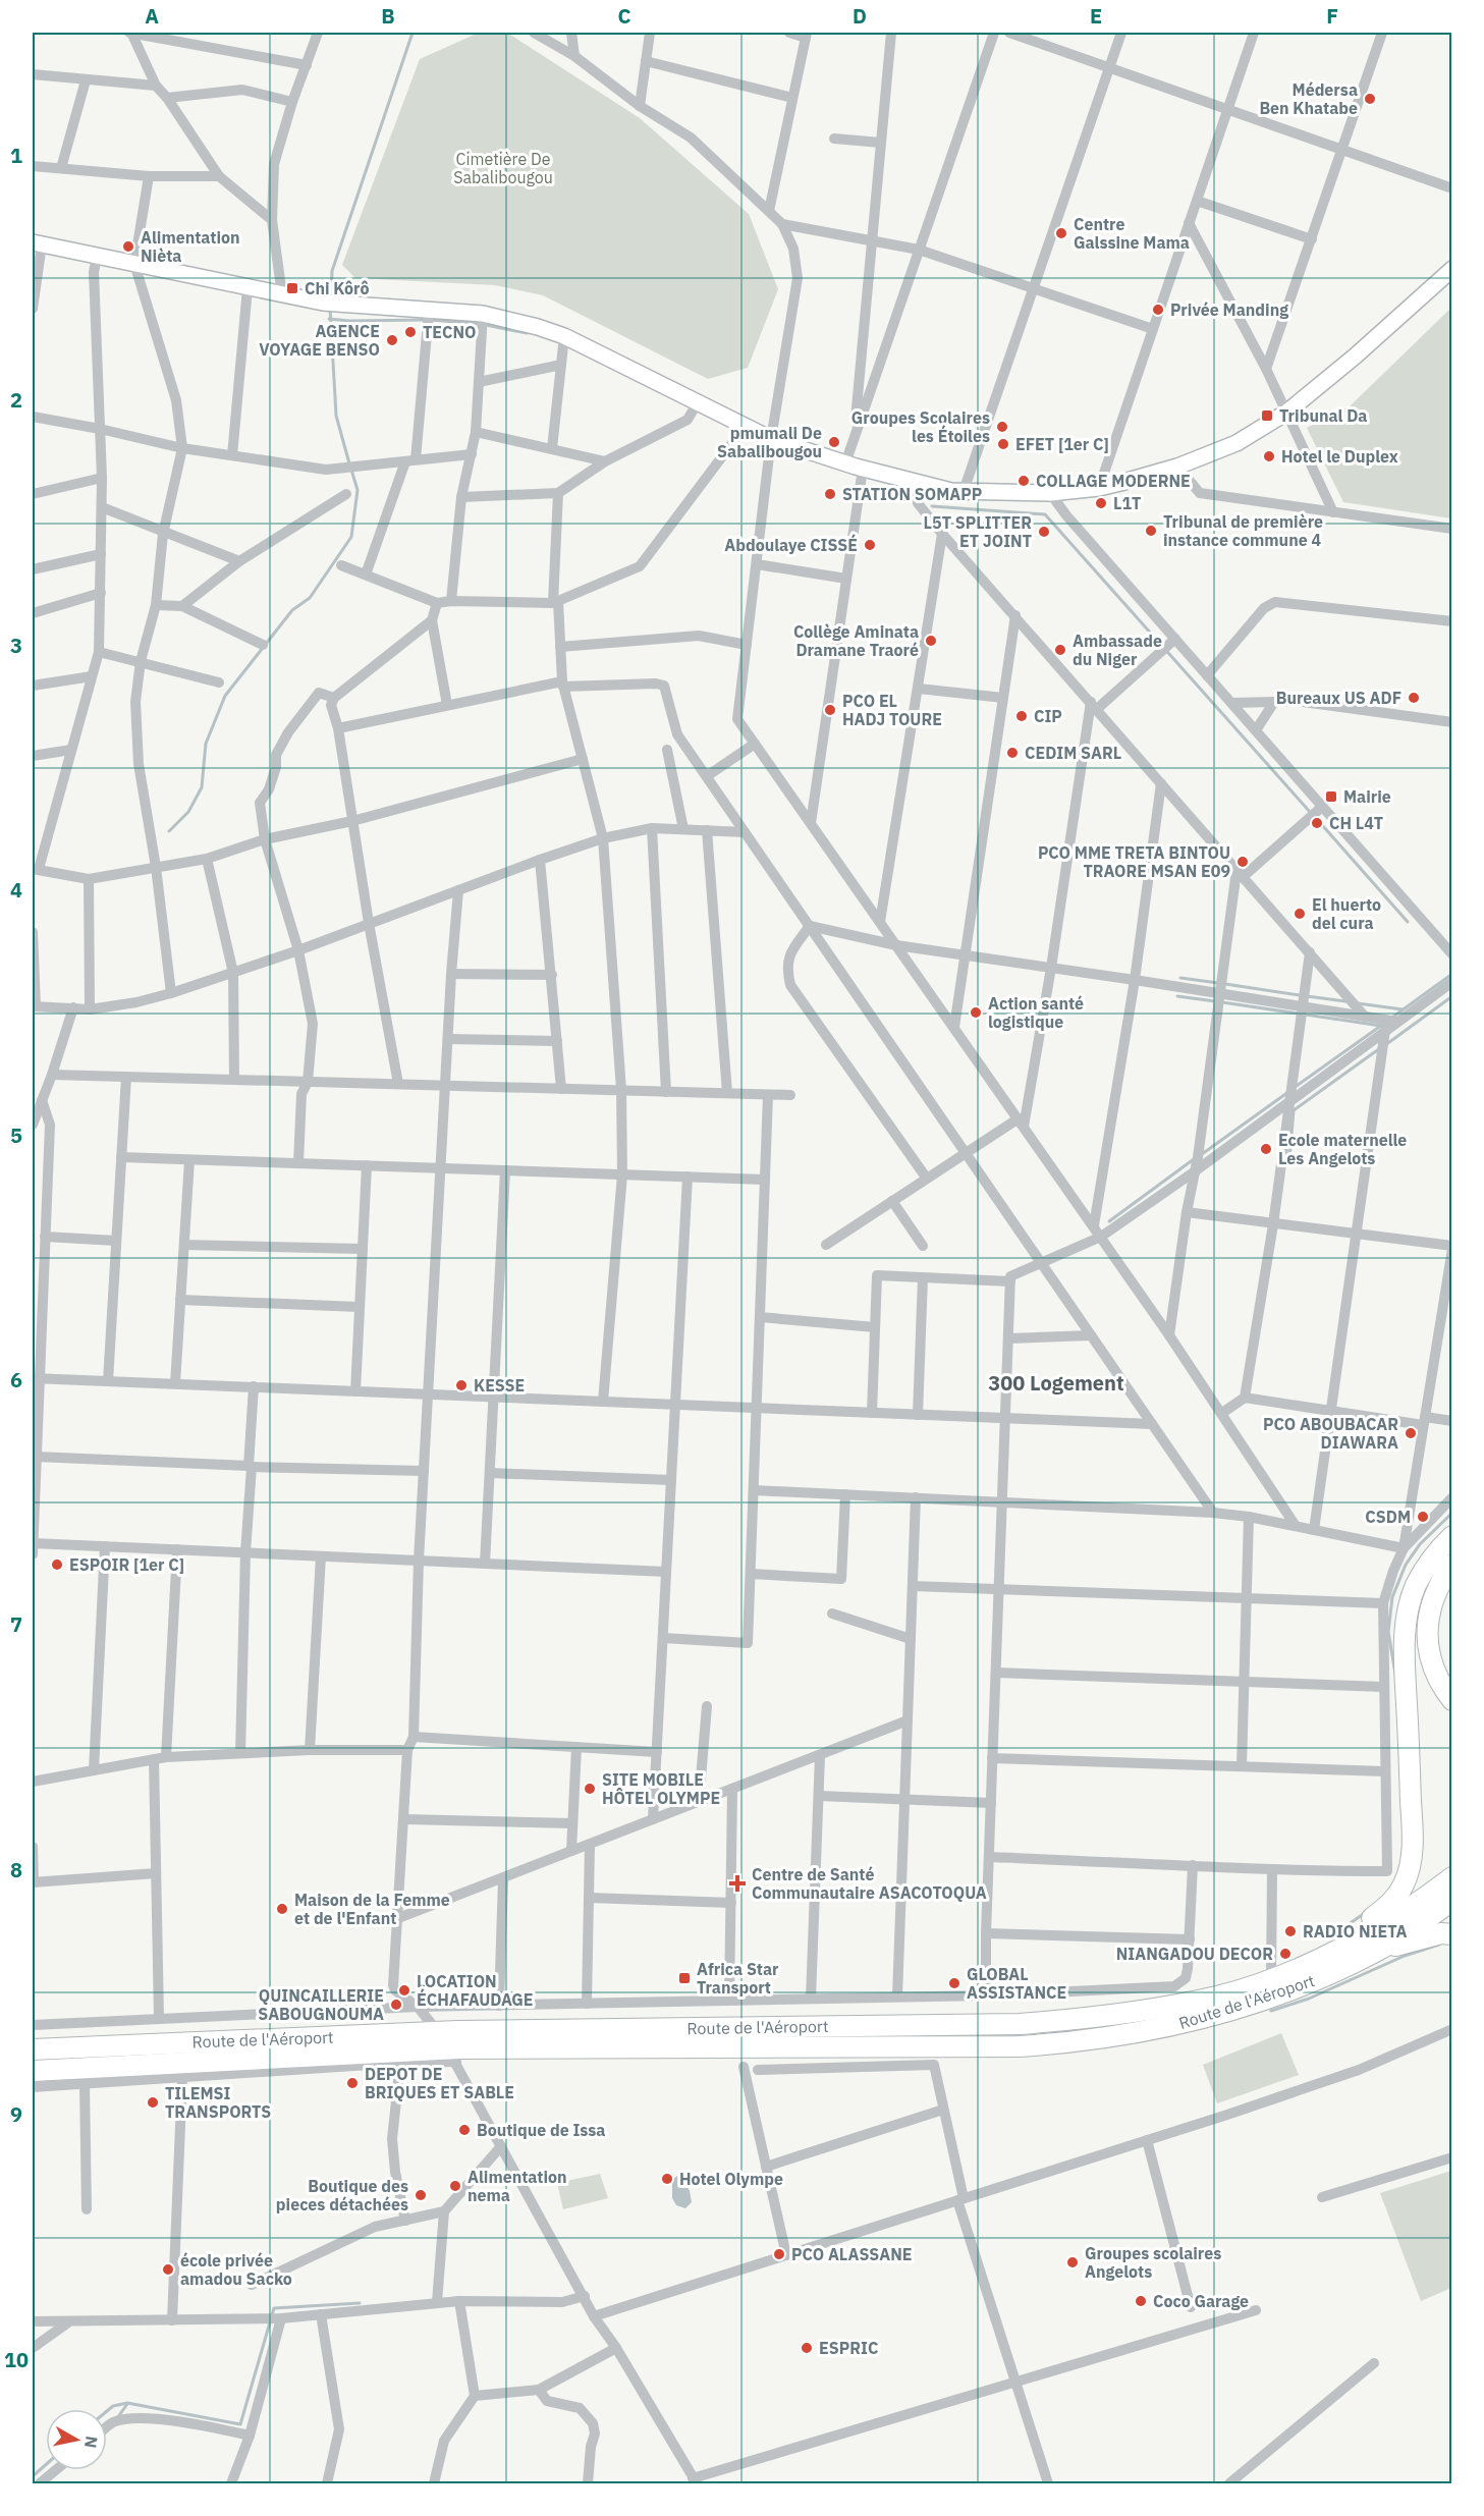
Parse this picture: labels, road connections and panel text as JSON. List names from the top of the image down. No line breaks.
{"streets":{"highway":["Route de l'Aéroport"]},"districts":["300 Logement"],"parks":["Cimetière De Sabalibougou"],"places":{"other":["Médersa Ben Khatabe","Centre Galssine Mama","Alimentation Nièta","Privée Manding","TECNO","AGENCE VOYAGE BENSO","Groupes Scolaires les Étoiles","pmumali De Sabalibougou","EFET [1er C]","Hotel le Duplex","COLLAGE MODERNE","STATION SOMAPP","L1T","Tribunal de première instance commune 4","L5T SPLITTER ET JOINT","Abdoulaye CISSÉ","Collège Aminata Dramane Traoré","Ambassade du Niger","Bureaux US ADF","PCO EL HADJ TOURE","CIP","CEDIM SARL","CH L4T","PCO MME TRETA BINTOU TRAORE MSAN E09","El huerto del cura","Action santé logistique","Ecole maternelle Les Angelots","KESSE","PCO ABOUBACAR DIAWARA","CSDM","ESPOIR [1er C]","SITE MOBILE HÔTEL OLYMPE","Maison de la Femme et de l'Enfant","RADIO NIETA","NIANGADOU DECOR","GLOBAL ASSISTANCE","LOCATION ÉCHAFAUDAGE","QUINCAILLERIE SABOUGNOUMA","DEPOT DE BRIQUES ET SABLE","TILEMSI TRANSPORTS","Boutique de Issa","Hotel Olympe","Alimentation nema","Boutique des pieces détachées","PCO ALASSANE","Groupes scolaires Angelots","école privée amadou Sacko","Coco Garage","ESPRIC"],"transit":["Chi Kôrô","Tribunal Da","Mairie","Africa Star Transport"],"health":["Centre de Santé Communautaire ASACOTOQUA"]},"north":"right","grid":{"columns":["A","B","C","D","E","F"],"rows":["1","2","3","4","5","6","7","8","9","10"]}}
